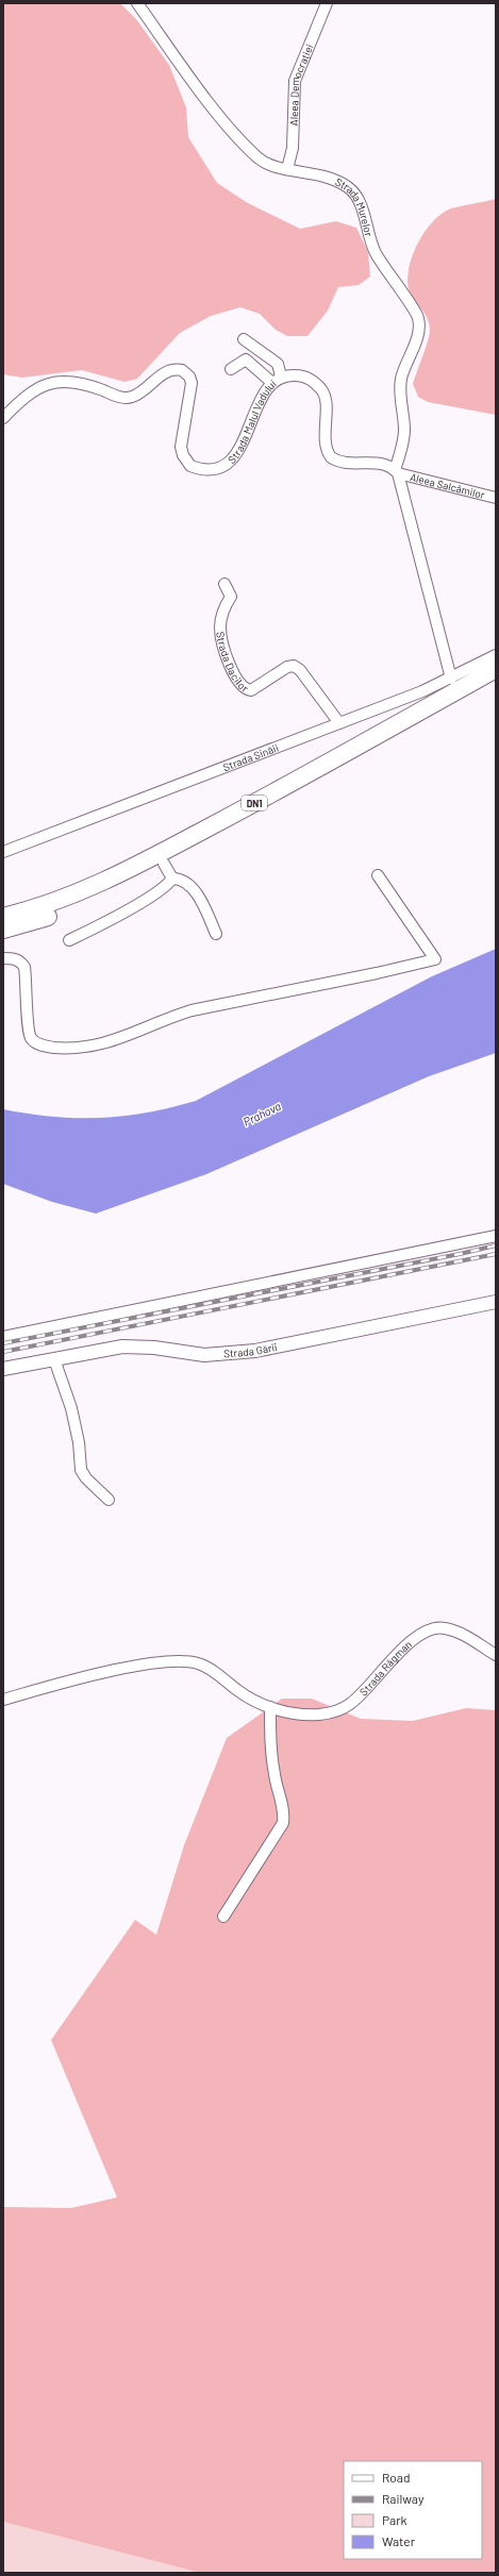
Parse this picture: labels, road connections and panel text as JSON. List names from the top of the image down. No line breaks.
{"streets":{"highway":["DN1"],"street":["Aleea Democrației","Strada Murelor","Strada Malul Vadului","Aleea Salcâmilor","Strada Dacilor","Strada Sinăii","Strada Gării","Strada Răgman"]},"crossings":[["Aleea Democrației","Strada Murelor"],["Strada Murelor","Strada Malul Vadului"],["Strada Murelor","Aleea Salcâmilor"],["Strada Malul Vadului","Aleea Salcâmilor"],["Strada Dacilor","Strada Sinăii"]],"water":["Prahova"],"legend":["Road","Railway","Park","Water"]}
